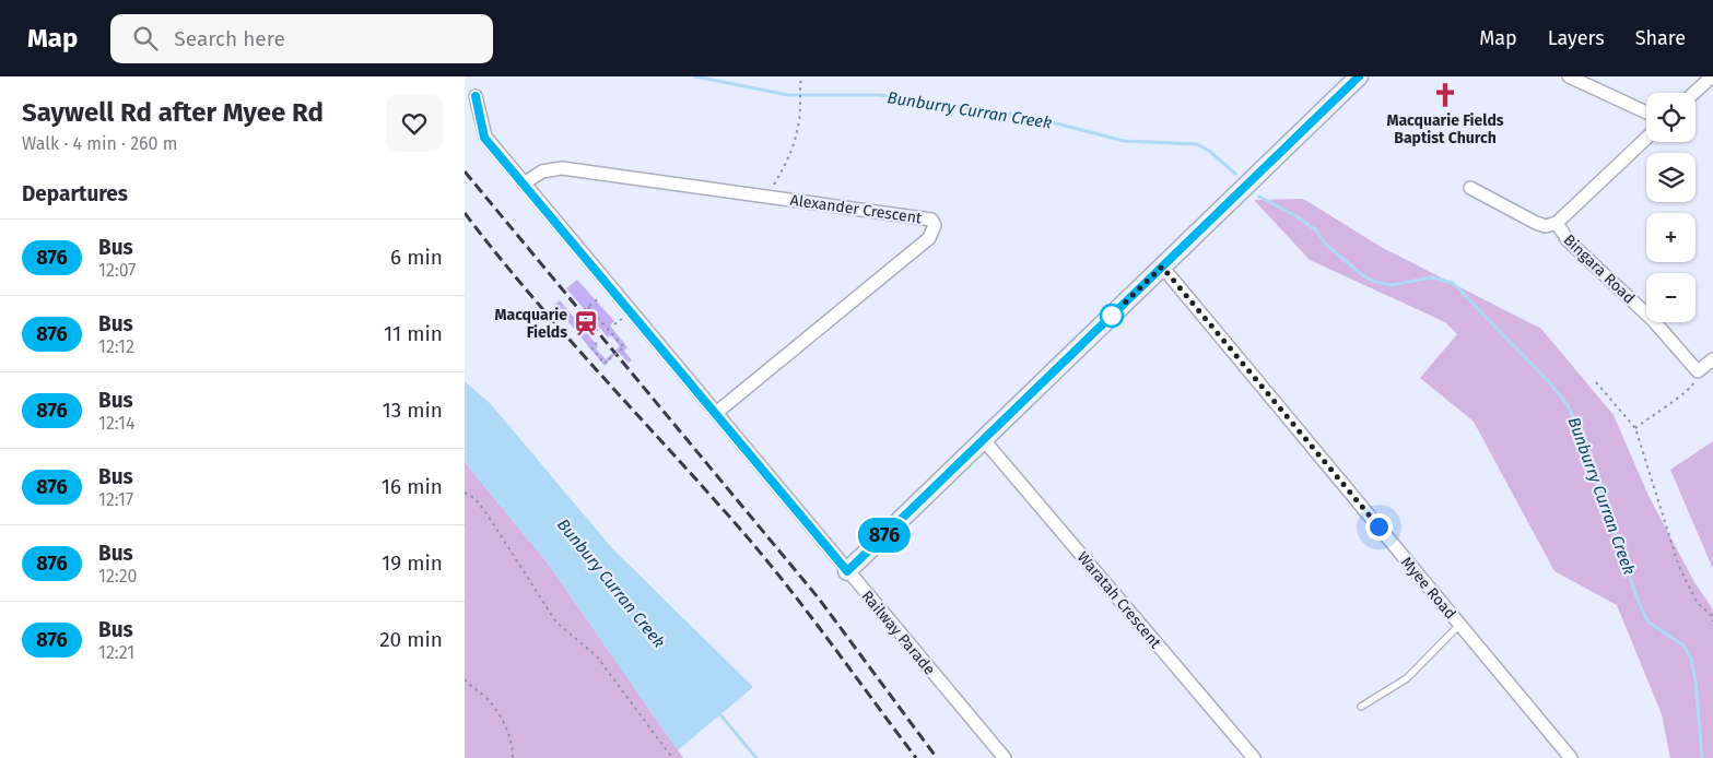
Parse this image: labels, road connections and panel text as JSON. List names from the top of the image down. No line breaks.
{"streets":{"street":["Alexander Crescent","Bingara Road","Myee Road","Waratah Crescent","Railway Parade"]},"crossings":[["Alexander Crescent","Railway Parade"]],"water":["Bunburry Curran Creek","Bunbury Curran Creek"],"places":{"church":["Macquarie Fields Baptist Church"],"station":["Macquarie Fields"]},"lines":["bus line 876"],"page":{"header":"Map","search":"Search here","nav":["Map","Layers","Share"],"heading":[["Saywell Rd after Myee Rd","Walk · 4 min · 260 m"],"Departures"],"on_map":"876","map_buttons":["+","−"],"list":[{"mark":"876","name":"Bus","note":"12:07","value":"6 min"},{"mark":"876","name":"Bus","note":"12:12","value":"11 min"},{"mark":"876","name":"Bus","note":"12:14","value":"13 min"},{"mark":"876","name":"Bus","note":"12:17","value":"16 min"},{"mark":"876","name":"Bus","note":"12:20","value":"19 min"},{"mark":"876","name":"Bus","note":"12:21","value":"20 min"}]}}
